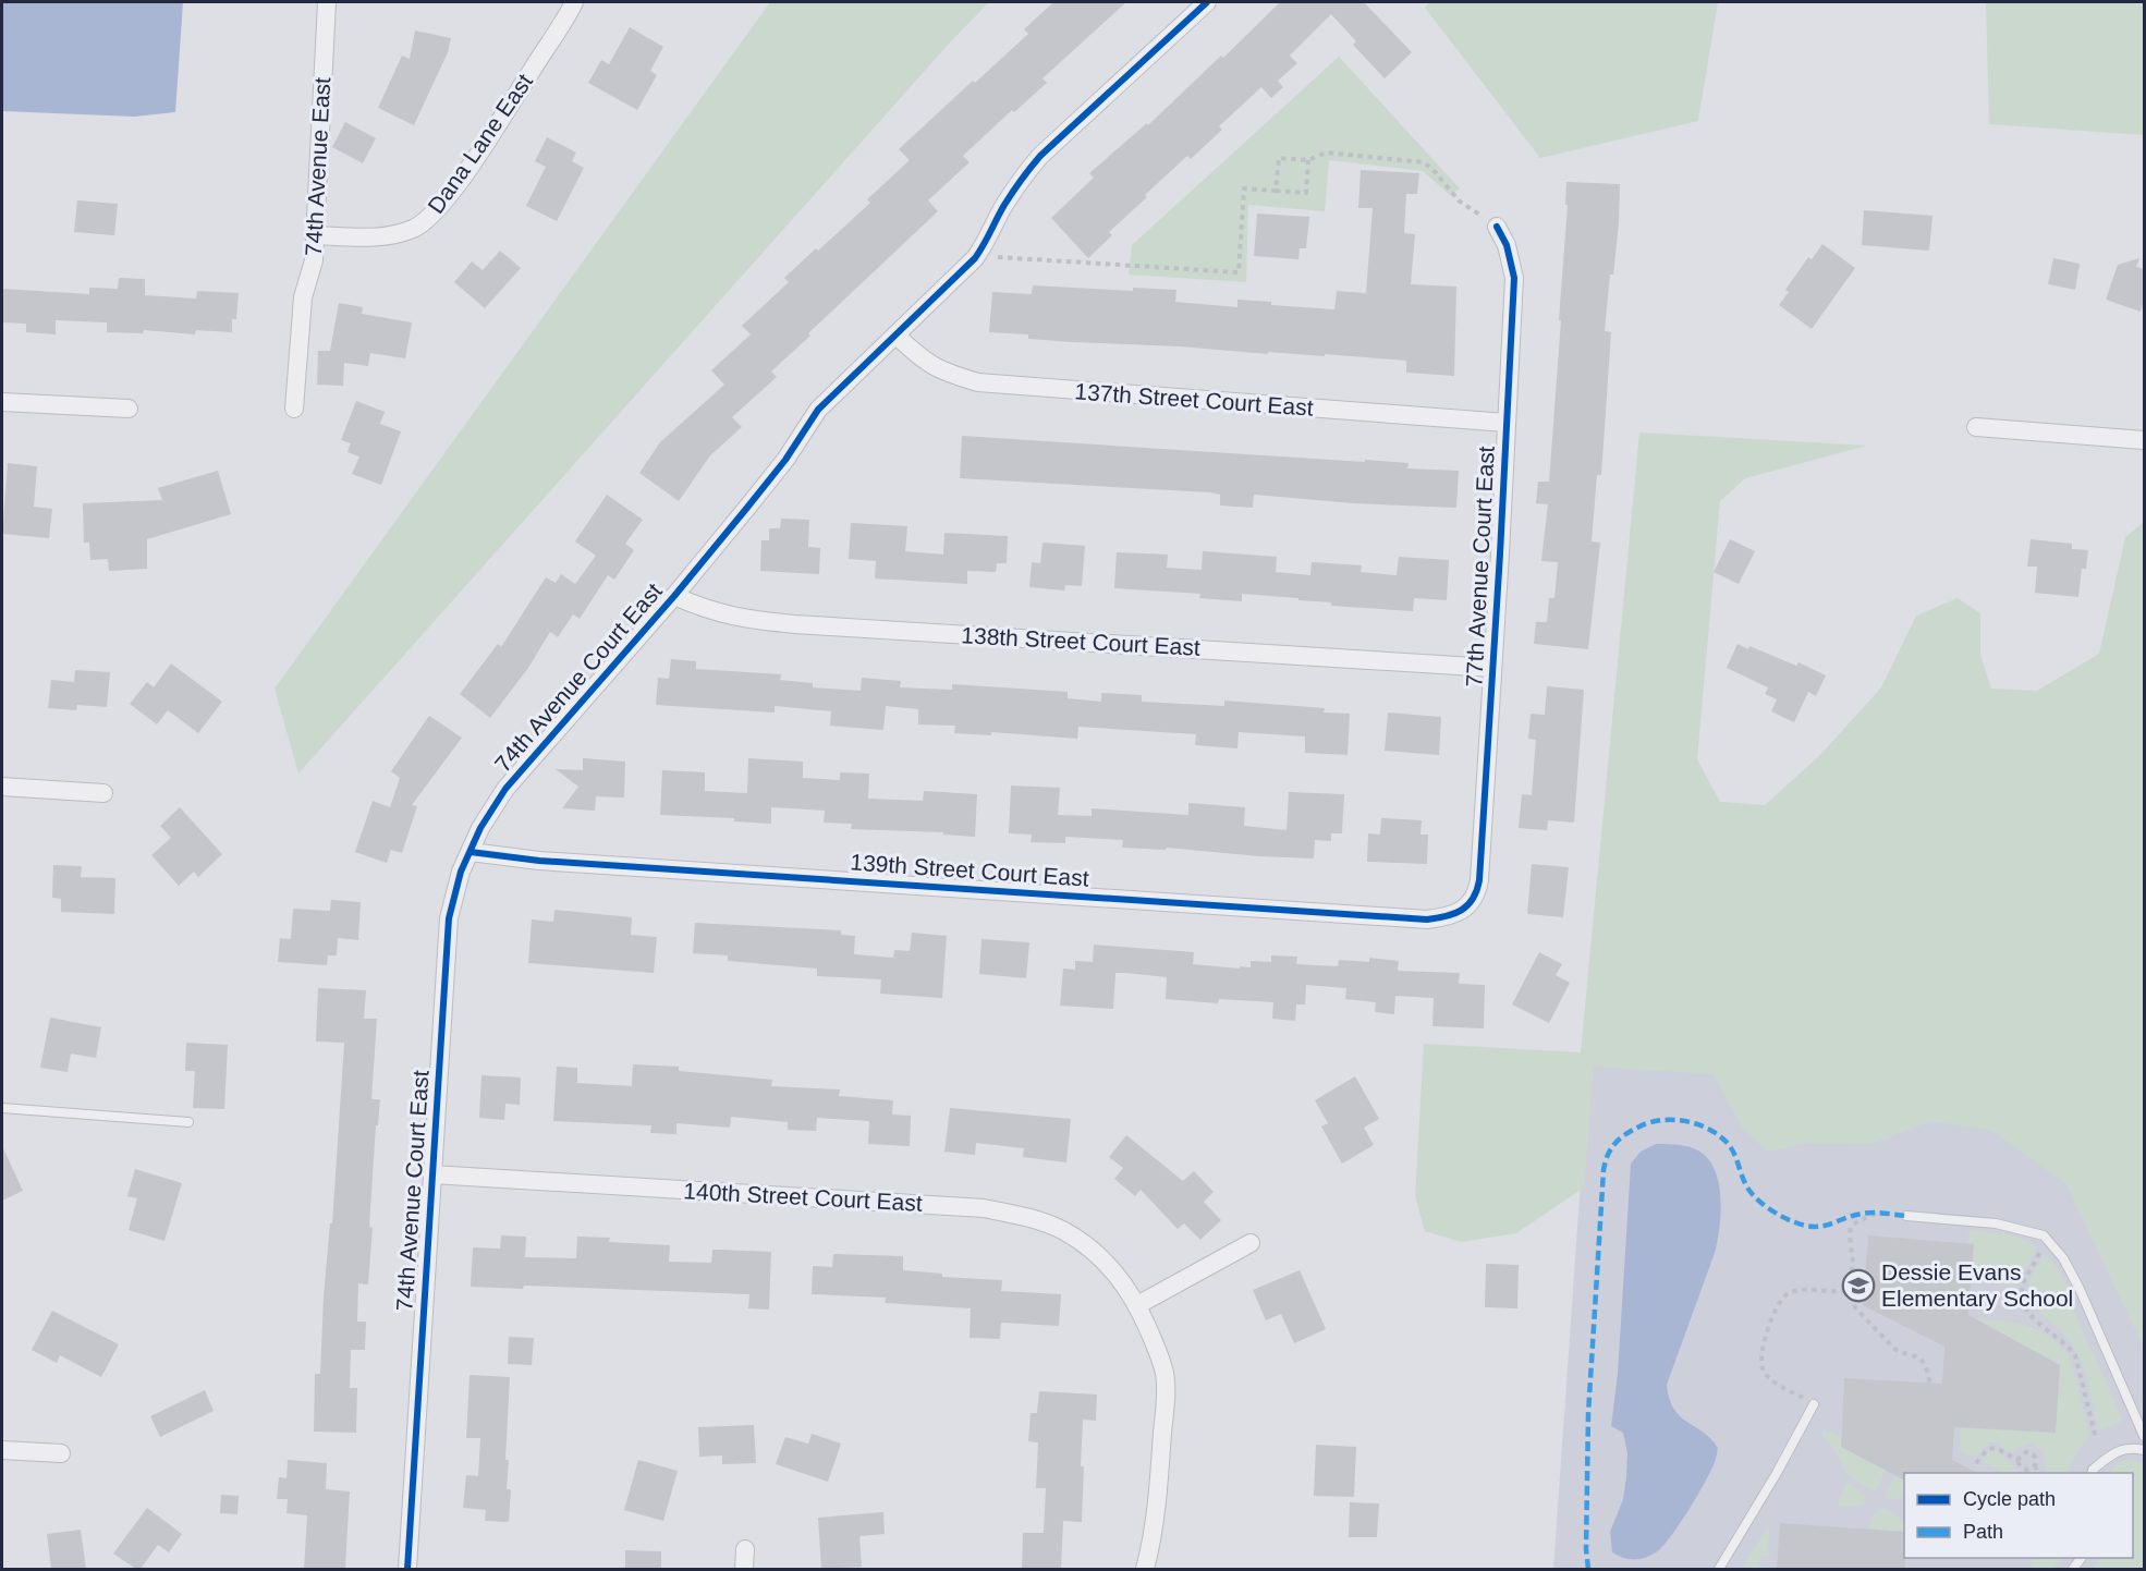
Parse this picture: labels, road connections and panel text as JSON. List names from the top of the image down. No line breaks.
{"streets":{"street":["Dana Lane East","74th Avenue East","137th Street Court East","77th Avenue Court East","138th Street Court East","74th Avenue Court East","139th Street Court East","140th Street Court East"]},"crossings":[["Dana Lane East","74th Avenue East"],["137th Street Court East","77th Avenue Court East"],["137th Street Court East","74th Avenue Court East"],["77th Avenue Court East","138th Street Court East"],["77th Avenue Court East","139th Street Court East"],["138th Street Court East","74th Avenue Court East"],["74th Avenue Court East","139th Street Court East"],["74th Avenue Court East","140th Street Court East"]],"places":{"school or university":["Dessie Evans Elementary School"]},"legend":["Cycle path","Path"]}
